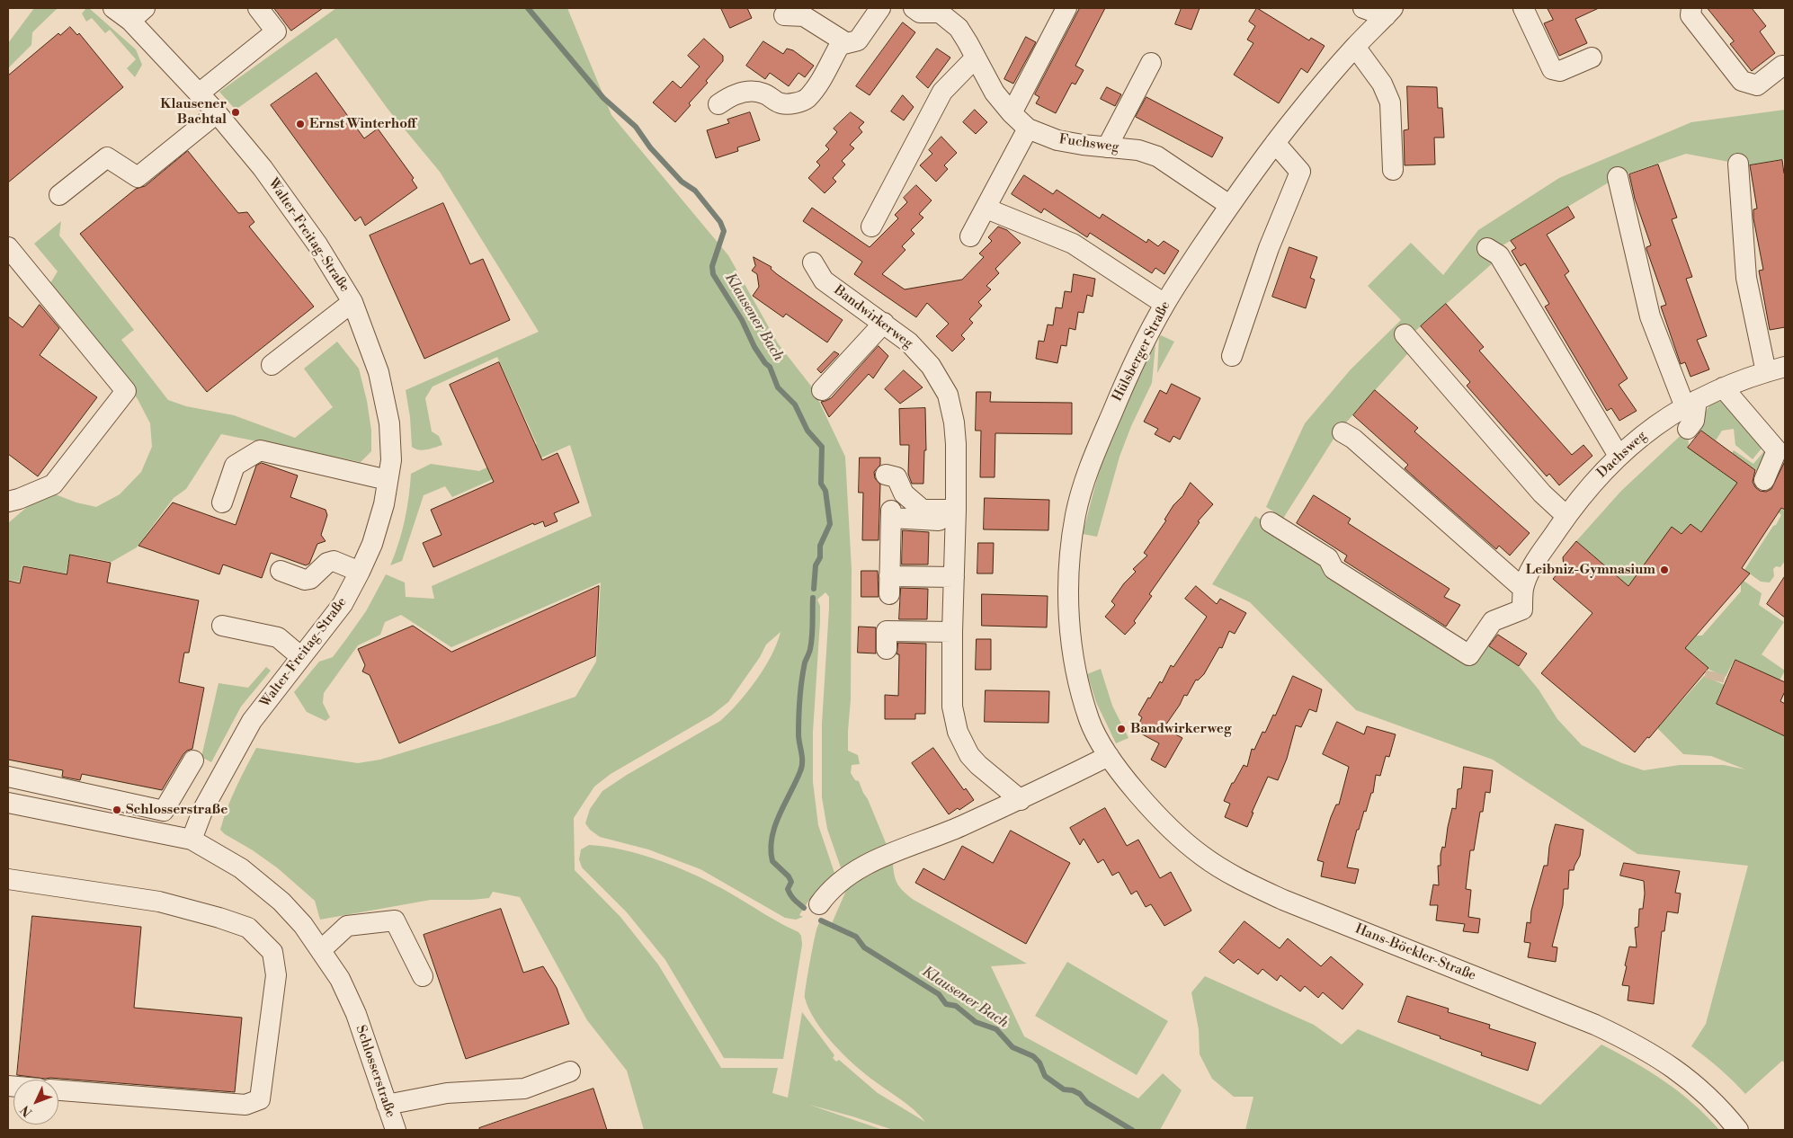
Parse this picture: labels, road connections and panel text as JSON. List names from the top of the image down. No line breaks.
{"streets":{"street":["Fuchsweg","Walter-Freitag-Straße","Bandwirkerweg","Hülsberger Straße","Dachsweg","Hans-Böckler-Straße","Schlosserstraße"]},"crossings":[["Fuchsweg","Hülsberger Straße"],["Walter-Freitag-Straße","Schlosserstraße"],["Hülsberger Straße","Hans-Böckler-Straße"]],"water":["Klausener Bach"],"places":["Klausener Bachtal","Ernst Winterhoff","Leibniz-Gymnasium","Bandwirkerweg","Schlosserstraße"],"north":"bottom left"}
